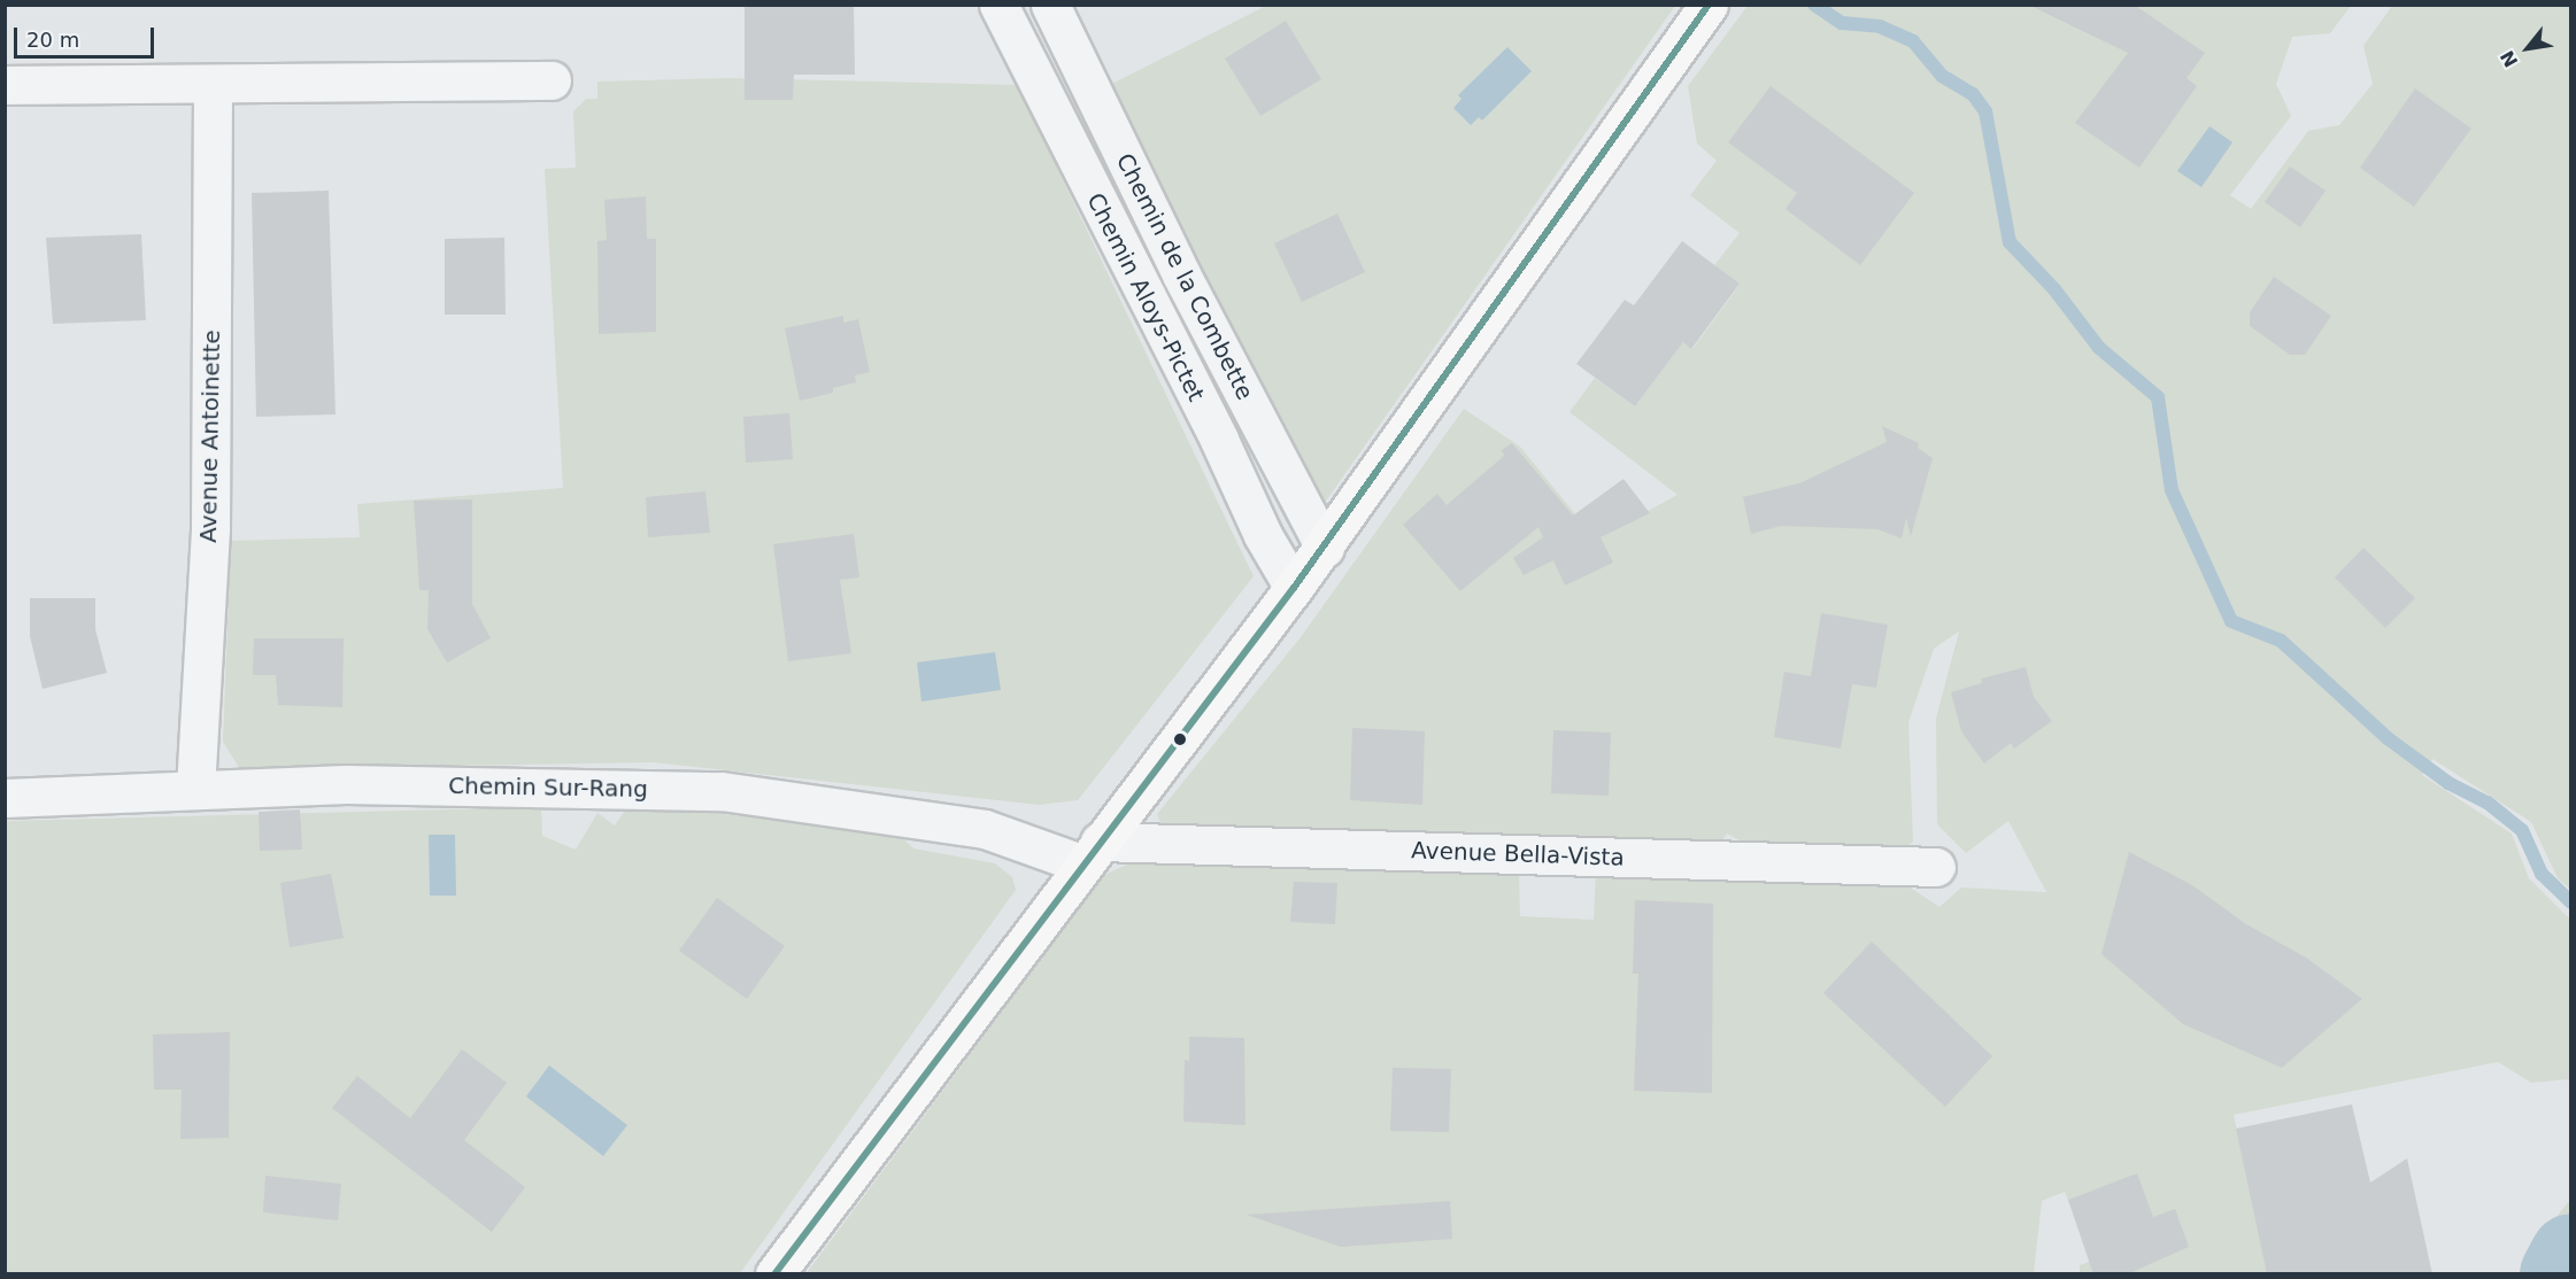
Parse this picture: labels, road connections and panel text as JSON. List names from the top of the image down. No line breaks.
{"streets":{"street":["Chemin de la Combette","Chemin Aloys-Pictet","Avenue Antoinette","Chemin Sur-Rang","Avenue Bella-Vista"]},"crossings":[["Avenue Antoinette","Chemin Sur-Rang"],["Chemin Sur-Rang","Avenue Bella-Vista"]],"scale_bar":"20 m","north":"bottom left"}
